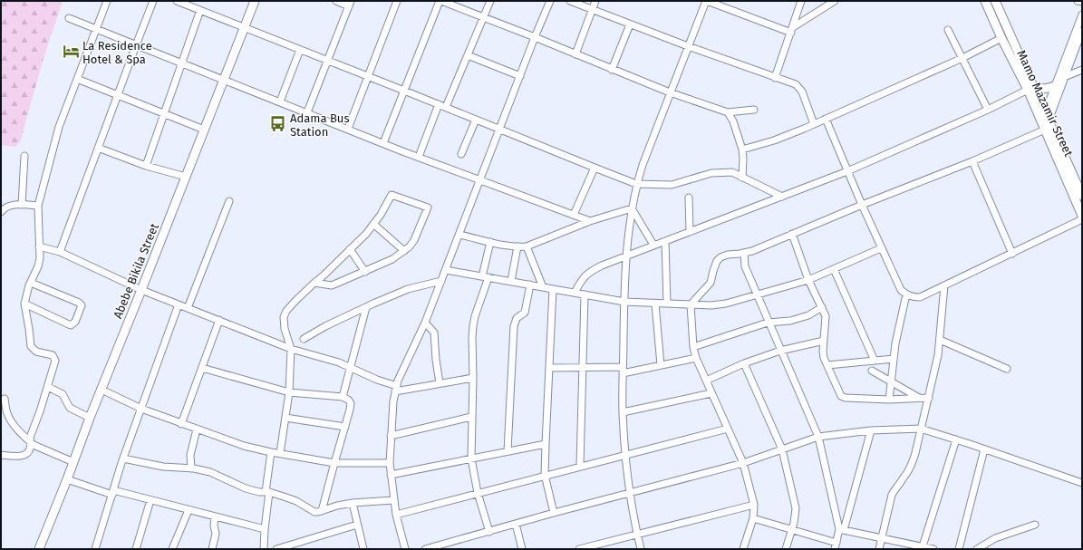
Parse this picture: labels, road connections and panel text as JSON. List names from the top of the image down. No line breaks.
{"streets":{"main road":["Mamo Mazamir Street","Abebe Bikila Street"]},"places":{"hotel":["La Residence Hotel & Spa"],"bus stop":["Adama Bus Station"]}}
